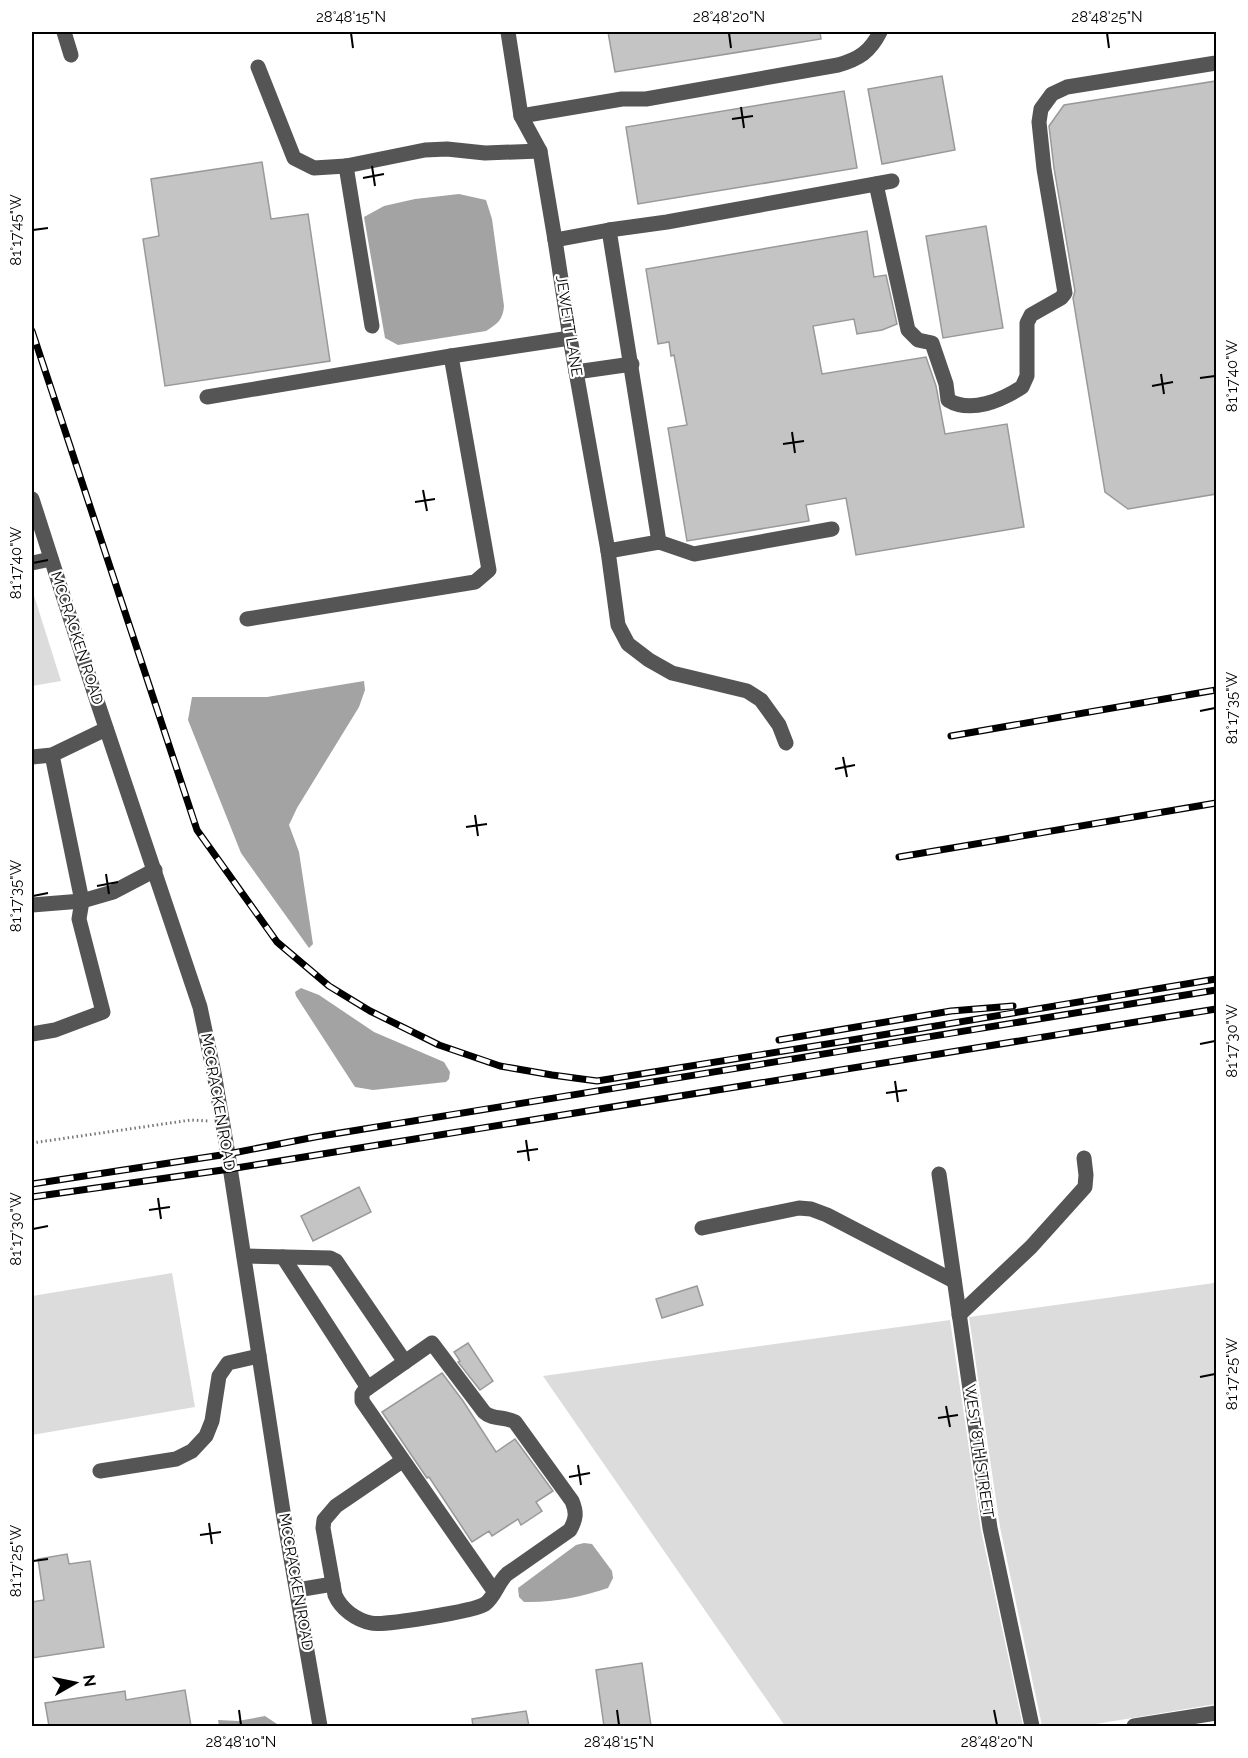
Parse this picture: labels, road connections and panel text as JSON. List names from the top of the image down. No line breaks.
{"streets":{"street":["JEWETT LANE","MCCRACKEN ROAD","WEST 8TH STREET"]},"north":"right","coordinates":["28°48'15\"N","28°48'20\"N","28°48'25\"N","81°17'45\"W","81°17'40\"W","81°17'35\"W","81°17'30\"W","81°17'25\"W","28°48'10\"N"]}
